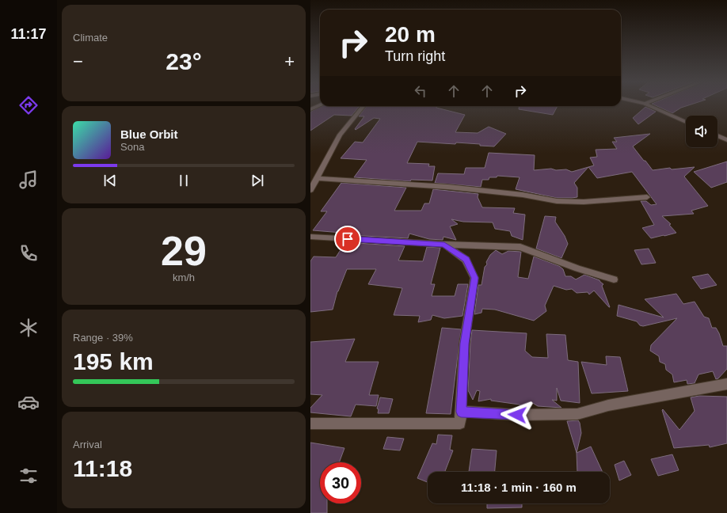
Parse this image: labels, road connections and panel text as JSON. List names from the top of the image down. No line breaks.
{"page":{"tabs":"11:17","tile":["Climate",["29","km/h"],["Range · 39%","195 km"],["Arrival","11:18"]],"turn":["20 m","Turn right"],"heat":["−","23°","+"],"song":["Blue Orbit","Sona"],"limit":"30","trip":"11:18 · 1 min · 160 m"}}
